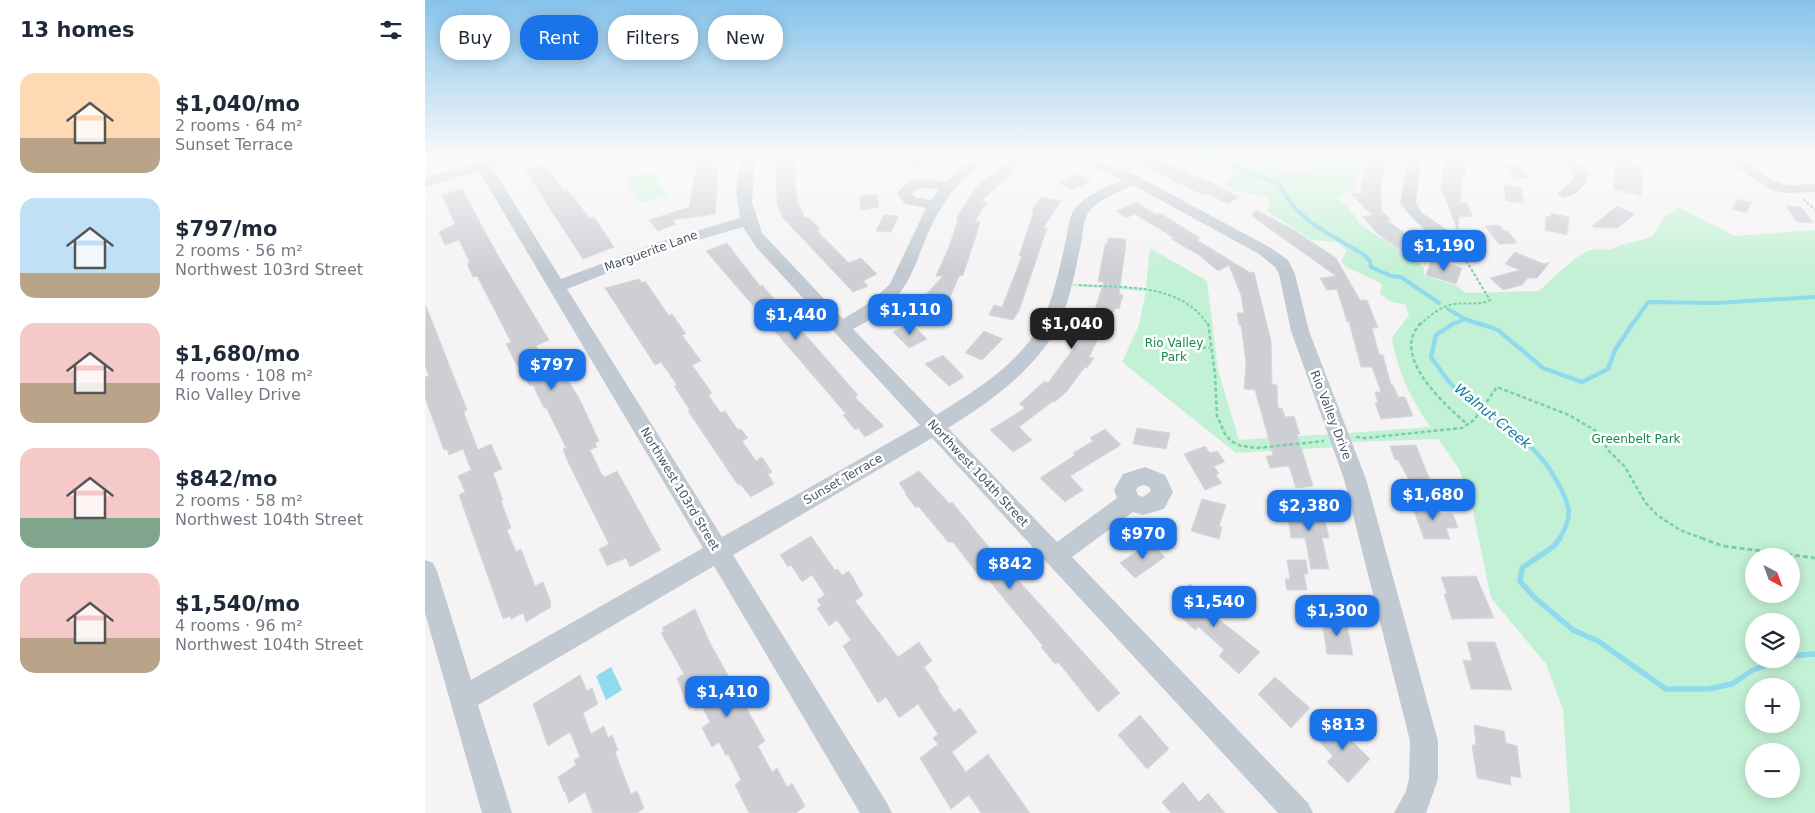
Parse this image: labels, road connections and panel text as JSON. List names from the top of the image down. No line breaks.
{"streets":{"street":["Marguerite Lane","Rio Valley Drive","Northwest 104th Street","Sunset Terrace","Northwest 103rd Street"]},"crossings":[["Marguerite Lane","Northwest 104th Street"],["Marguerite Lane","Northwest 103rd Street"],["Northwest 104th Street","Sunset Terrace"],["Sunset Terrace","Northwest 103rd Street"]],"water":["Walnut Creek"],"parks":["Rio Valley Park","Greenbelt Park"],"north":"bottom right","page":{"heading":"13 homes","chip":["Buy","Rent","Filters","New"],"list":[{"name":"$1,040/mo","note":"2 rooms · 64 m² · Sunset Terrace"},{"name":"$797/mo","note":"2 rooms · 56 m² · Northwest 103rd Street"},{"name":"$1,680/mo","note":"4 rooms · 108 m² · Rio Valley Drive"},{"name":"$842/mo","note":"2 rooms · 58 m² · Northwest 104th Street"},{"name":"$1,540/mo","note":"4 rooms · 96 m² · Northwest 104th Street"}],"price":["$1,190","$1,110","$1,440","$1,040","$797","$1,680","$2,380","$970","$842","$1,540","$1,300","$1,410","$813"],"map_buttons":["+","−"]}}
